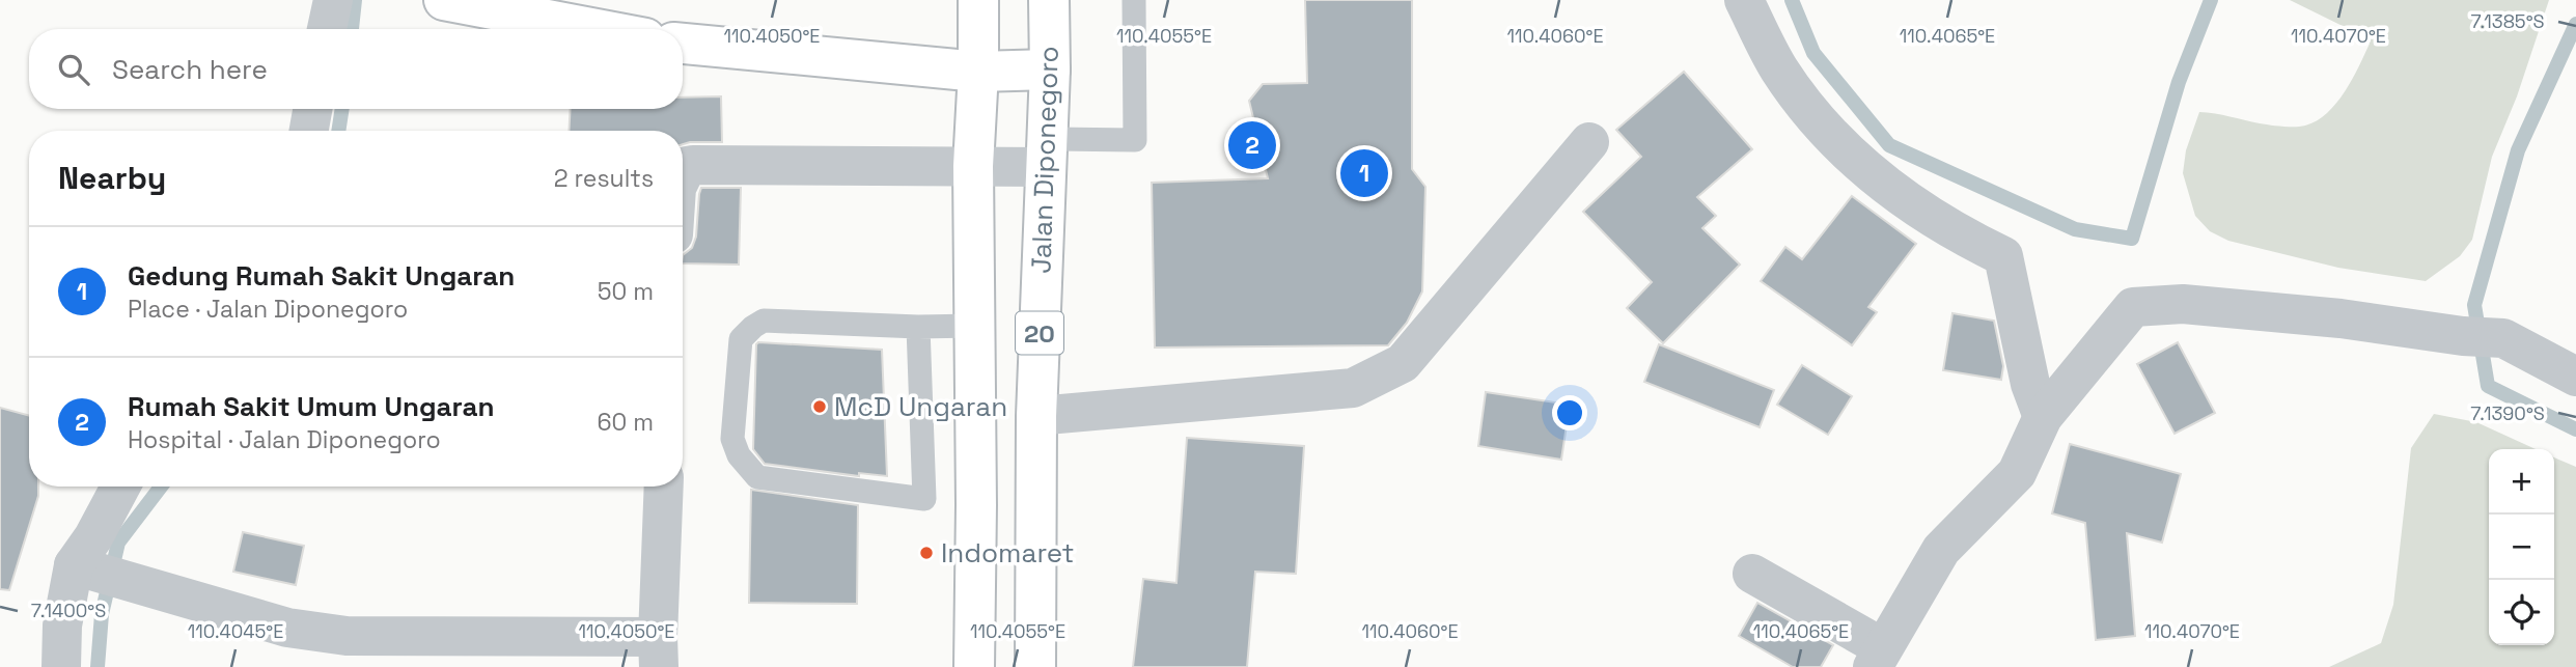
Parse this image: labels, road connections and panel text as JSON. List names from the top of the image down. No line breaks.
{"streets":{"main road":["Jalan Diponegoro","20"]},"places":["McD Ungaran","Indomaret"],"page":{"search":"Search here","pins":["2","1"],"heading":["Nearby","2 results"],"list":[{"mark":"1","name":"Gedung Rumah Sakit Ungaran","note":"Place · Jalan Diponegoro","value":"50 m"},{"mark":"2","name":"Rumah Sakit Umum Ungaran","note":"Hospital · Jalan Diponegoro","value":"60 m"}],"map_buttons":["+","−"]},"coordinates":["7.1385°S","110.4050°E","110.4055°E","110.4060°E","110.4065°E","110.4070°E","7.1390°S","7.1400°S","110.4045°E"]}
